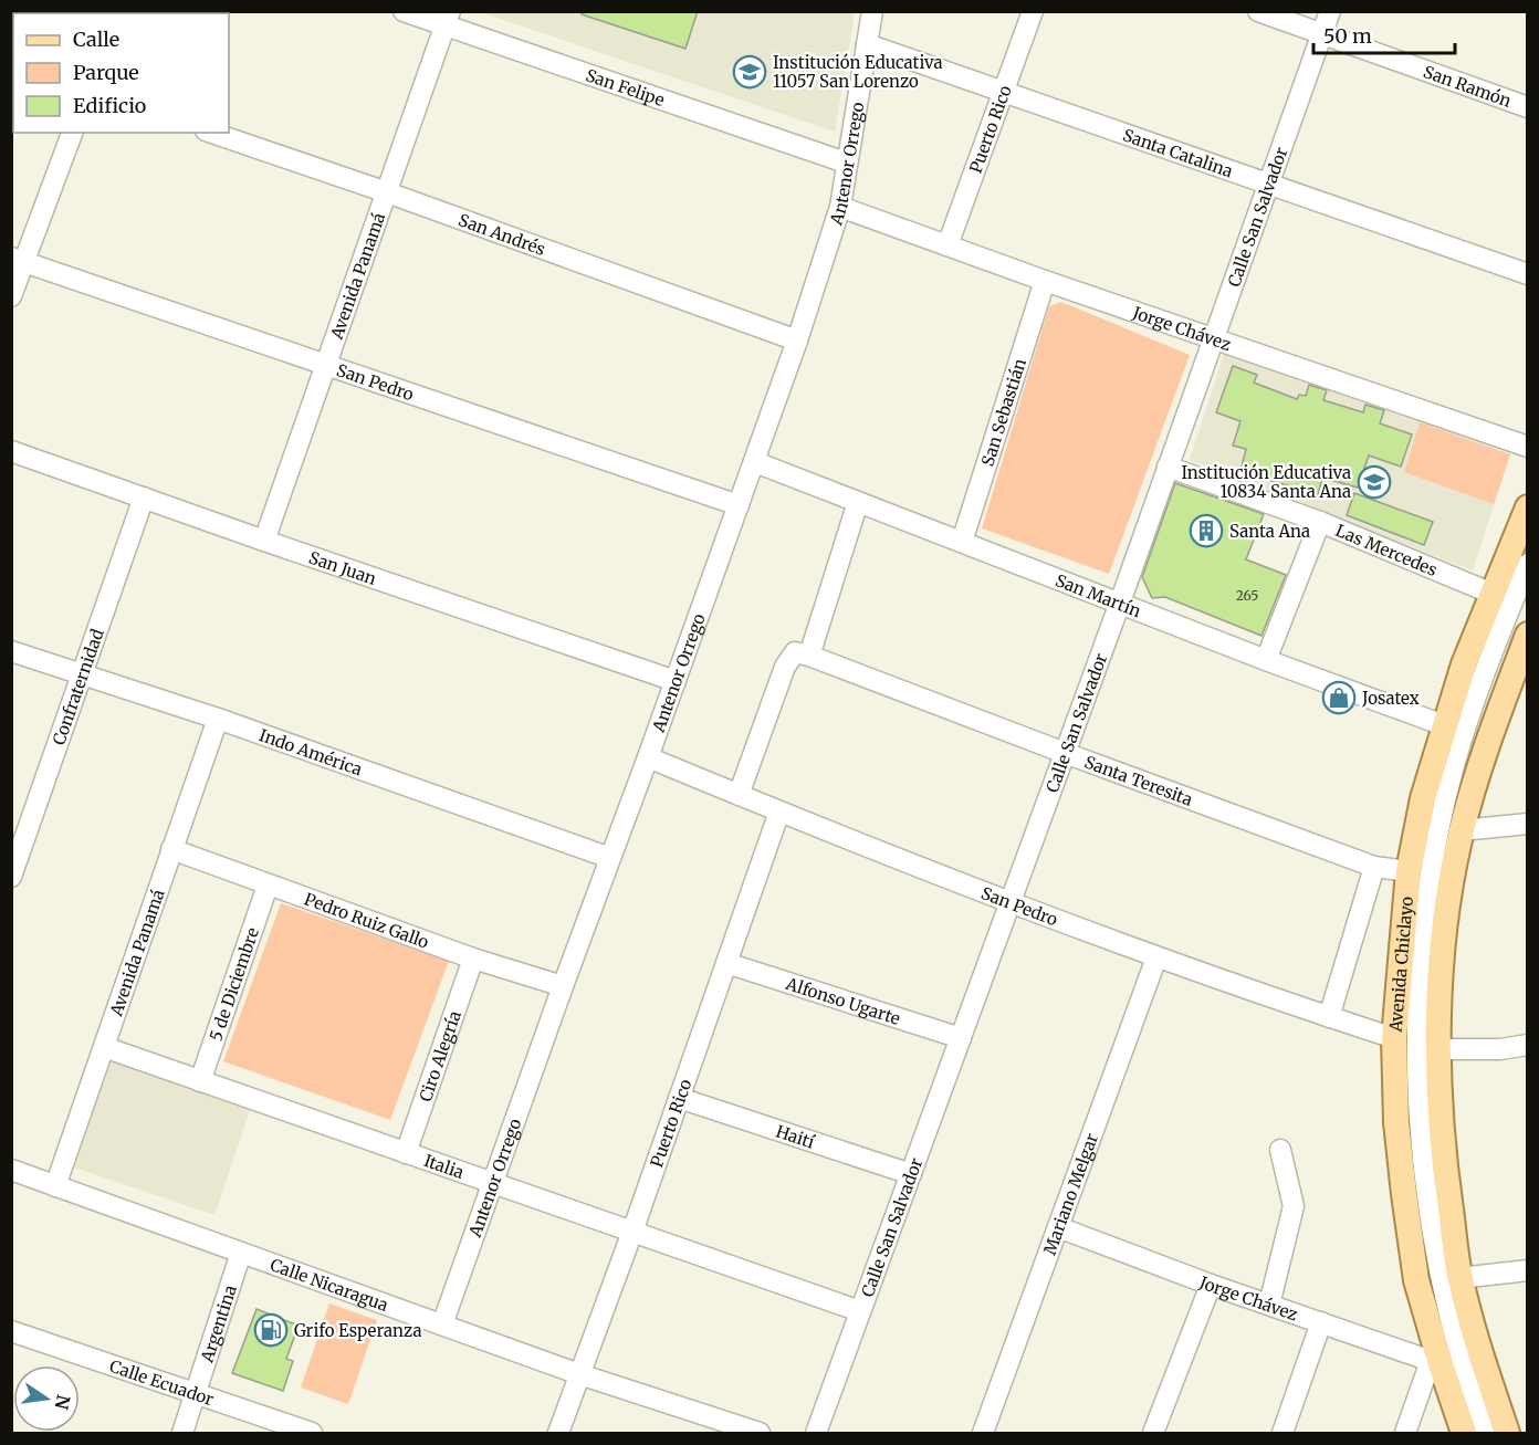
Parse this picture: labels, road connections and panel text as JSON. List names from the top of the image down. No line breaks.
{"streets":{"main road":["Avenida Chiclayo"],"street":["San Ramón","San Felipe","Puerto Rico","Santa Catalina","Antenor Orrego","Calle San Salvador","San Andrés","Avenida Panamá","Jorge Chávez","San Pedro","San Sebastián","Las Mercedes","San Juan","San Martín","Confraternidad","Indo América","Santa Teresita","Pedro Ruiz Gallo","5 de Diciembre","Alfonso Ugarte","Ciro Alegría","Haití","Italia","Mariano Melgar","Calle Nicaragua","Argentina","Calle Ecuador"]},"crossings":[["San Ramón","Calle San Salvador"],["San Felipe","Antenor Orrego"],["San Felipe","Avenida Panamá"],["Puerto Rico","Santa Catalina"],["Puerto Rico","Jorge Chávez"],["Puerto Rico","San Pedro"],["Puerto Rico","Alfonso Ugarte"],["Puerto Rico","Haití"],["Puerto Rico","Italia"],["Puerto Rico","Calle Nicaragua"],["Santa Catalina","Antenor Orrego"],["Santa Catalina","Calle San Salvador"],["Antenor Orrego","San Andrés"],["Antenor Orrego","Jorge Chávez"],["Antenor Orrego","San Pedro"],["Antenor Orrego","San Juan"],["Antenor Orrego","San Martín"],["Antenor Orrego","Indo América"],["Antenor Orrego","Pedro Ruiz Gallo"],["Antenor Orrego","Italia"],["Antenor Orrego","Calle Nicaragua"],["Calle San Salvador","Jorge Chávez"],["Calle San Salvador","San Pedro"],["Calle San Salvador","Las Mercedes"],["Calle San Salvador","San Martín"],["Calle San Salvador","Santa Teresita"],["Calle San Salvador","Alfonso Ugarte"],["Calle San Salvador","Haití"],["Calle San Salvador","Italia"],["San Andrés","Avenida Panamá"],["Avenida Panamá","San Pedro"],["Avenida Panamá","San Juan"],["Avenida Panamá","Indo América"],["Avenida Panamá","Pedro Ruiz Gallo"],["Avenida Panamá","Italia"],["Avenida Panamá","Calle Nicaragua"],["Jorge Chávez","San Sebastián"],["Jorge Chávez","Avenida Chiclayo"],["Jorge Chávez","Mariano Melgar"],["San Pedro","Avenida Chiclayo"],["San Pedro","Mariano Melgar"],["San Sebastián","San Martín"],["Las Mercedes","Avenida Chiclayo"],["San Juan","Confraternidad"],["San Martín","Avenida Chiclayo"],["Confraternidad","Indo América"],["Santa Teresita","Avenida Chiclayo"],["Pedro Ruiz Gallo","5 de Diciembre"],["Pedro Ruiz Gallo","Ciro Alegría"],["5 de Diciembre","Italia"],["Ciro Alegría","Italia"],["Calle Nicaragua","Argentina"],["Argentina","Calle Ecuador"]],"places":{"school or university":["Institución Educativa 11057 San Lorenzo","Institución Educativa 10834 Santa Ana"],"building":["Santa Ana"],"shop":["Josatex"],"fuel station":["Grifo Esperanza"]},"house_numbers":["265"],"legend":["Calle","Parque","Edificio"],"scale_bar":"50 m","north":"right"}
